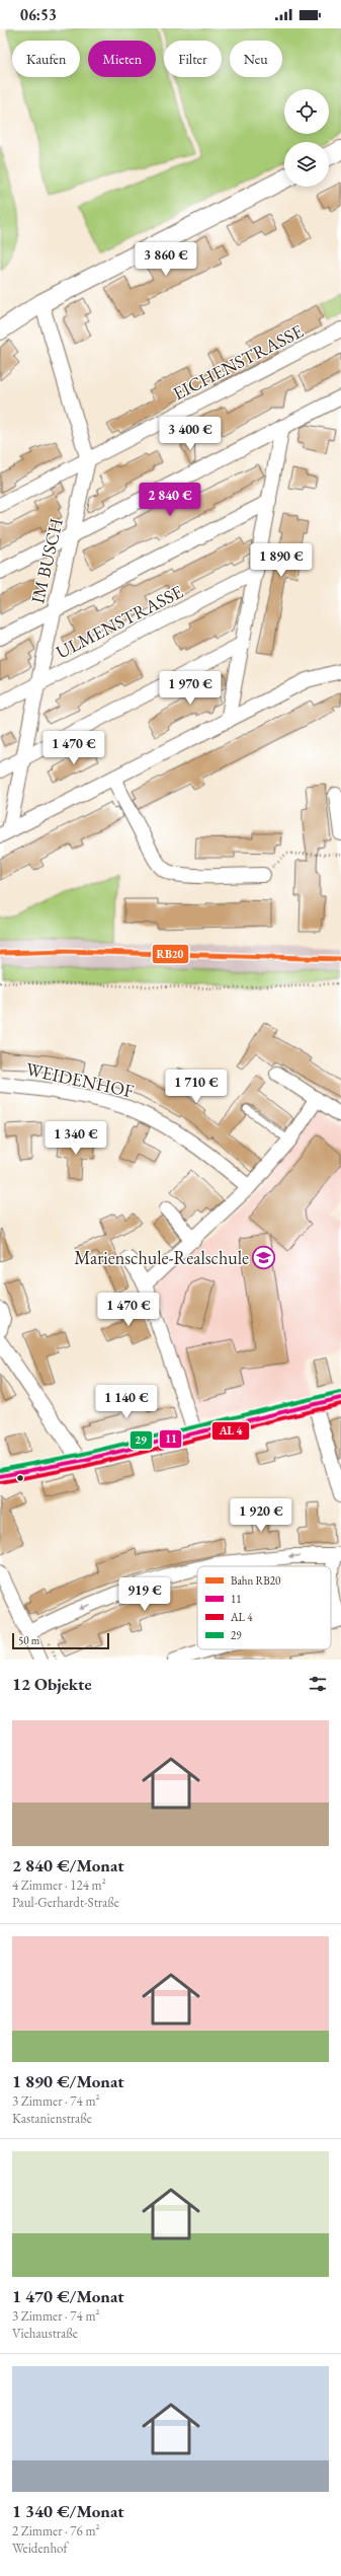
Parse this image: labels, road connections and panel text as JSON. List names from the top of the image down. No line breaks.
{"streets":{"street":["EICHENSTRASSE","IM BUSCH","ULMENSTRASSE","WEIDENHOF"]},"crossings":[["EICHENSTRASSE","IM BUSCH"],["IM BUSCH","ULMENSTRASSE"]],"places":{"school or university":["Marienschule-Realschule"]},"lines":["rail line RB20","transit line 29","transit line 11"],"legend":["Bahn RB20","11","AL 4","29"],"scale_bar":"50 m","page":{"status":"06:53","chip":["Kaufen","Mieten","Filter","Neu"],"price":["3 860 €","3 400 €","2 840 €","1 890 €","1 970 €","1 470 €","1 710 €","1 340 €","1 470 €","1 140 €","1 920 €","919 €"],"scale":"50 m","heading":"12 Objekte","list":[{"name":"2 840 €/Monat","note":"4 Zimmer · 124 m² · Paul-Gerhardt-Straße"},{"name":"1 890 €/Monat","note":"3 Zimmer · 74 m² · Kastanienstraße"},{"name":"1 470 €/Monat","note":"3 Zimmer · 74 m² · Viehaustraße"},{"name":"1 340 €/Monat","note":"2 Zimmer · 76 m² · Weidenhof"}]}}
